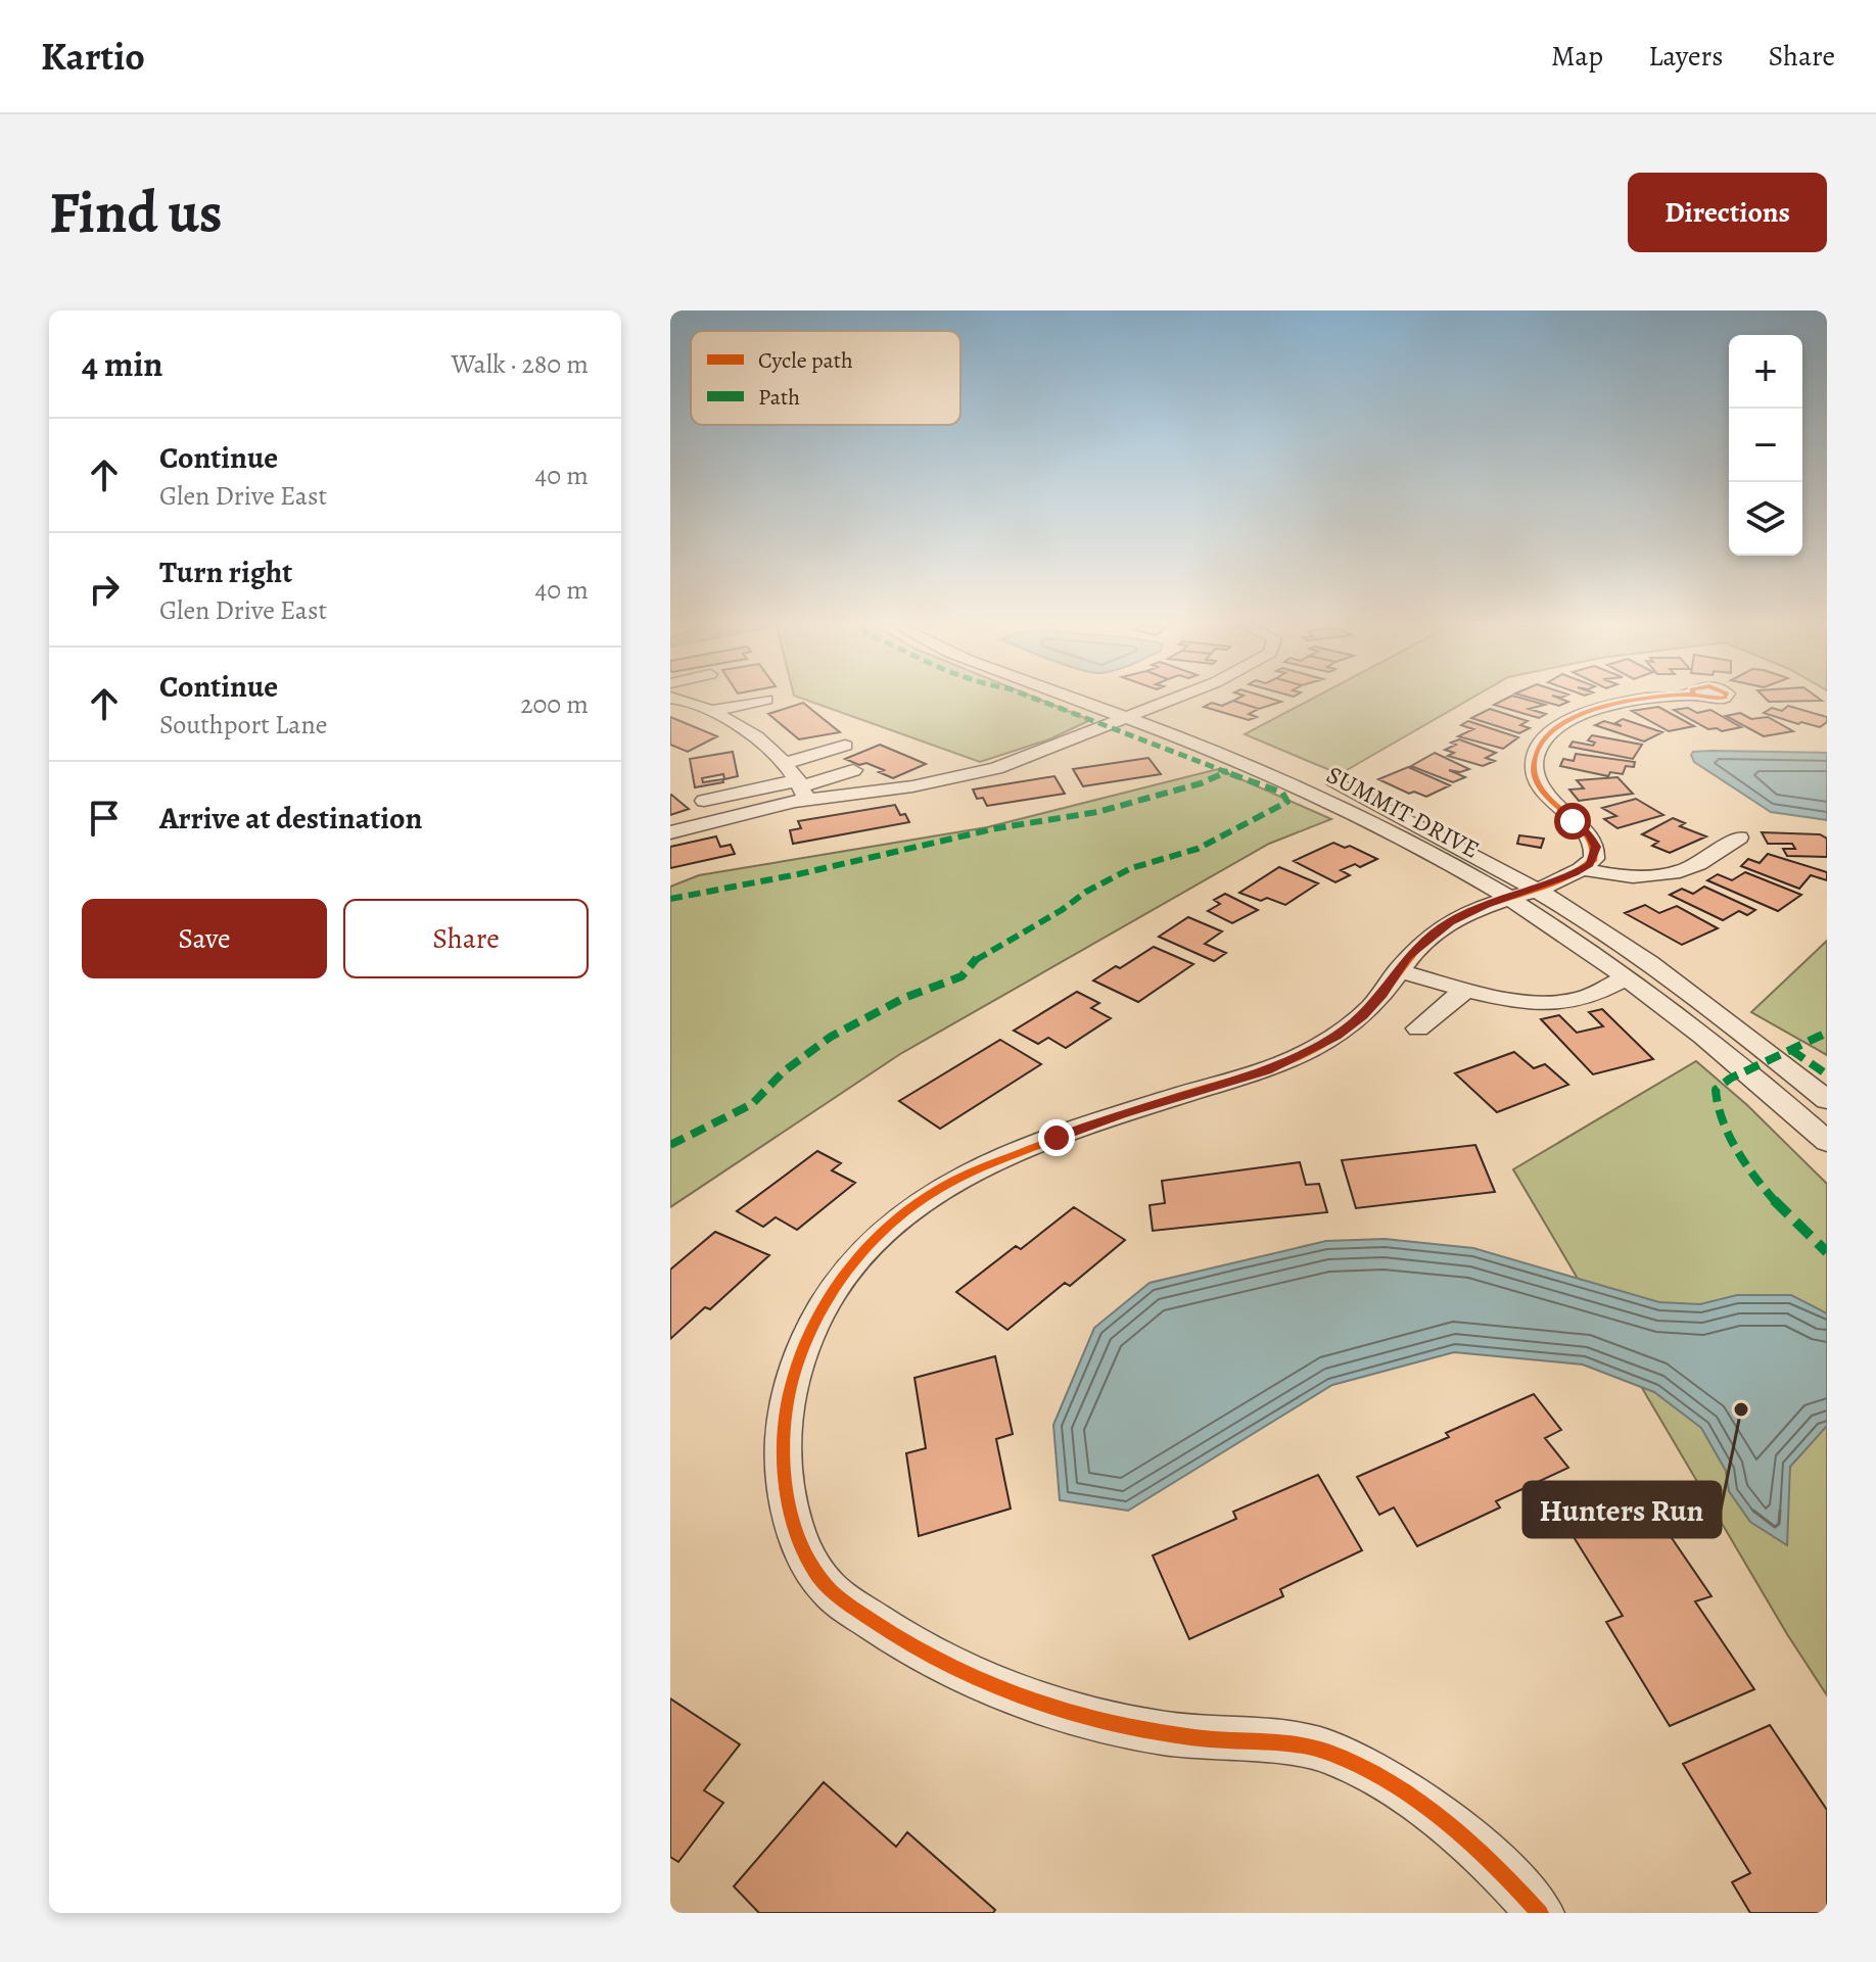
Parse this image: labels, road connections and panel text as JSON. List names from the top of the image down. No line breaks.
{"streets":{"street":["SUMMIT DRIVE"]},"places":["Hunters Run"],"legend":["Cycle path","Path"],"page":{"header":"Kartio","nav":["Map","Layers","Share"],"buttons":["Directions",["Save","Share"]],"title":"Find us","heading":["4 min","Walk · 280 m"],"map_buttons":["+","−"],"list":[["Continue","Glen Drive East","40 m"],["Turn right","Glen Drive East","40 m"],["Continue","Southport Lane","200 m"],"Arrive at destination"]}}
